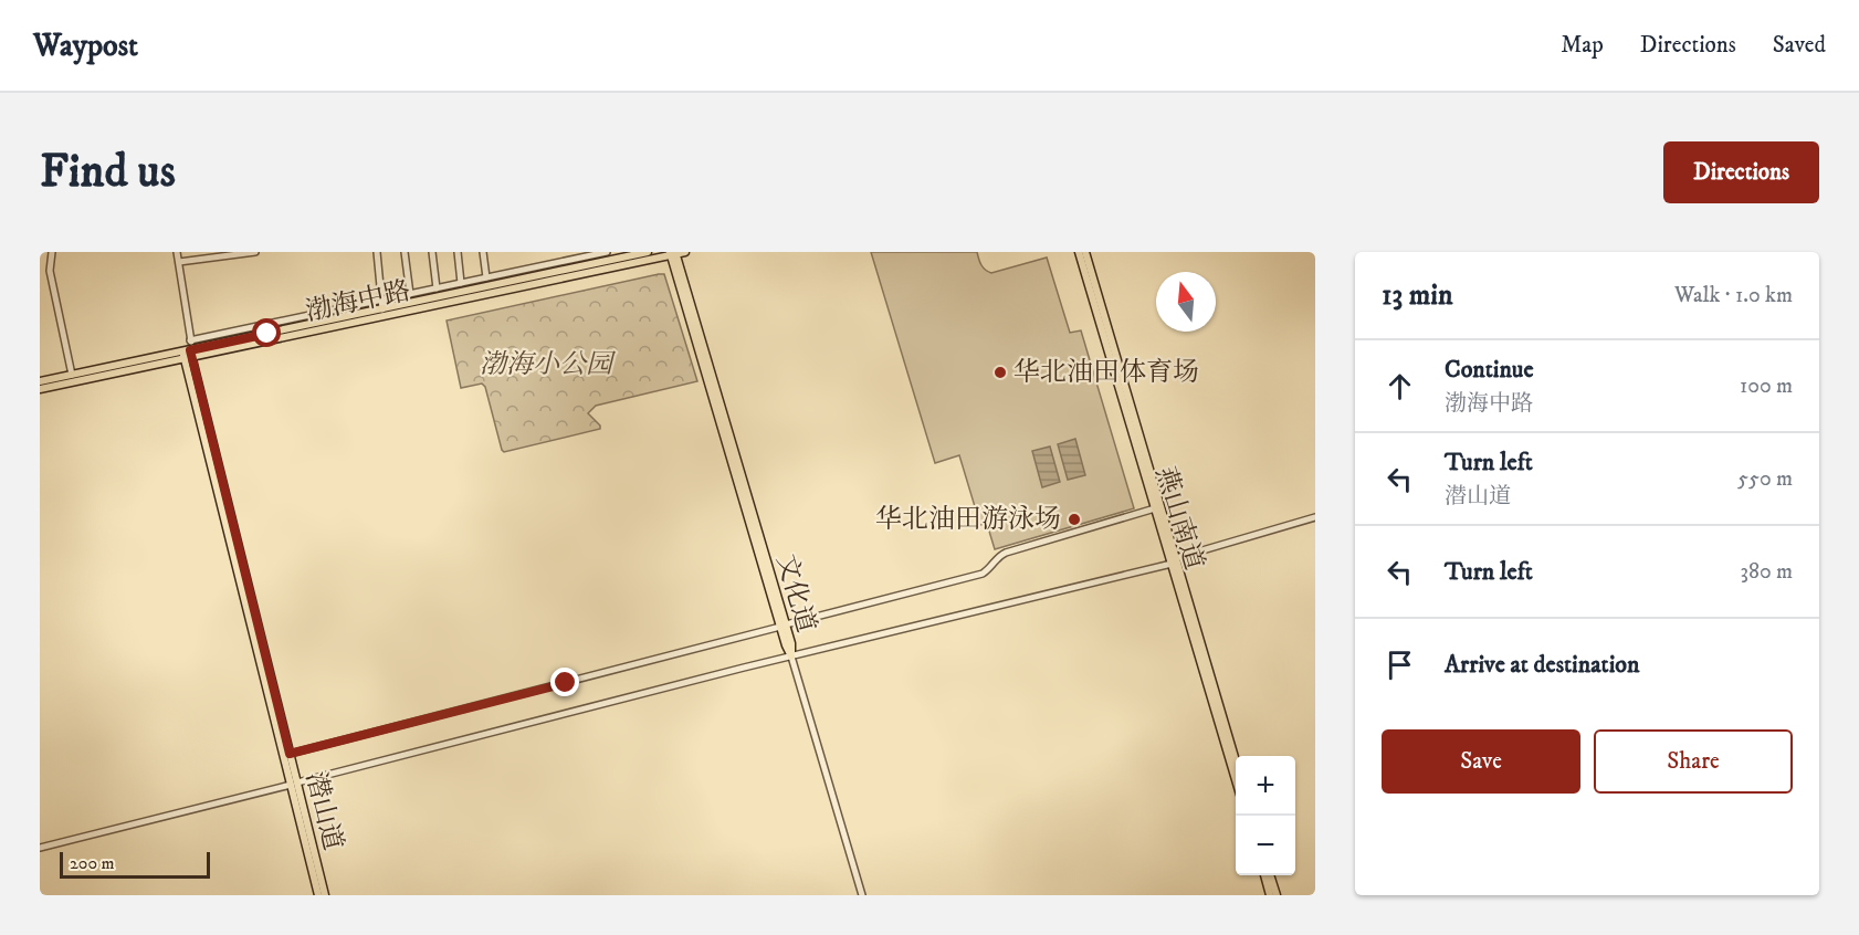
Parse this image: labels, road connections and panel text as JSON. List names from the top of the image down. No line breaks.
{"streets":{"main road":["渤海中路","燕山南道","文化道","潜山道"]},"crossings":[["渤海中路","文化道"],["渤海中路","潜山道"]],"parks":["渤海小公园"],"places":["华北油田体育场","华北油田游泳场"],"scale_bar":"200 m","north":"top","page":{"header":"Waypost","nav":["Map","Directions","Saved"],"buttons":["Directions",["Save","Share"]],"title":"Find us","heading":["13 min","Walk · 1.0 km"],"list":[["Continue","渤海中路","100 m"],["Turn left","潜山道","550 m"],["Turn left","380 m"],"Arrive at destination"],"map_buttons":["+","−"],"scale":"200 m"}}
